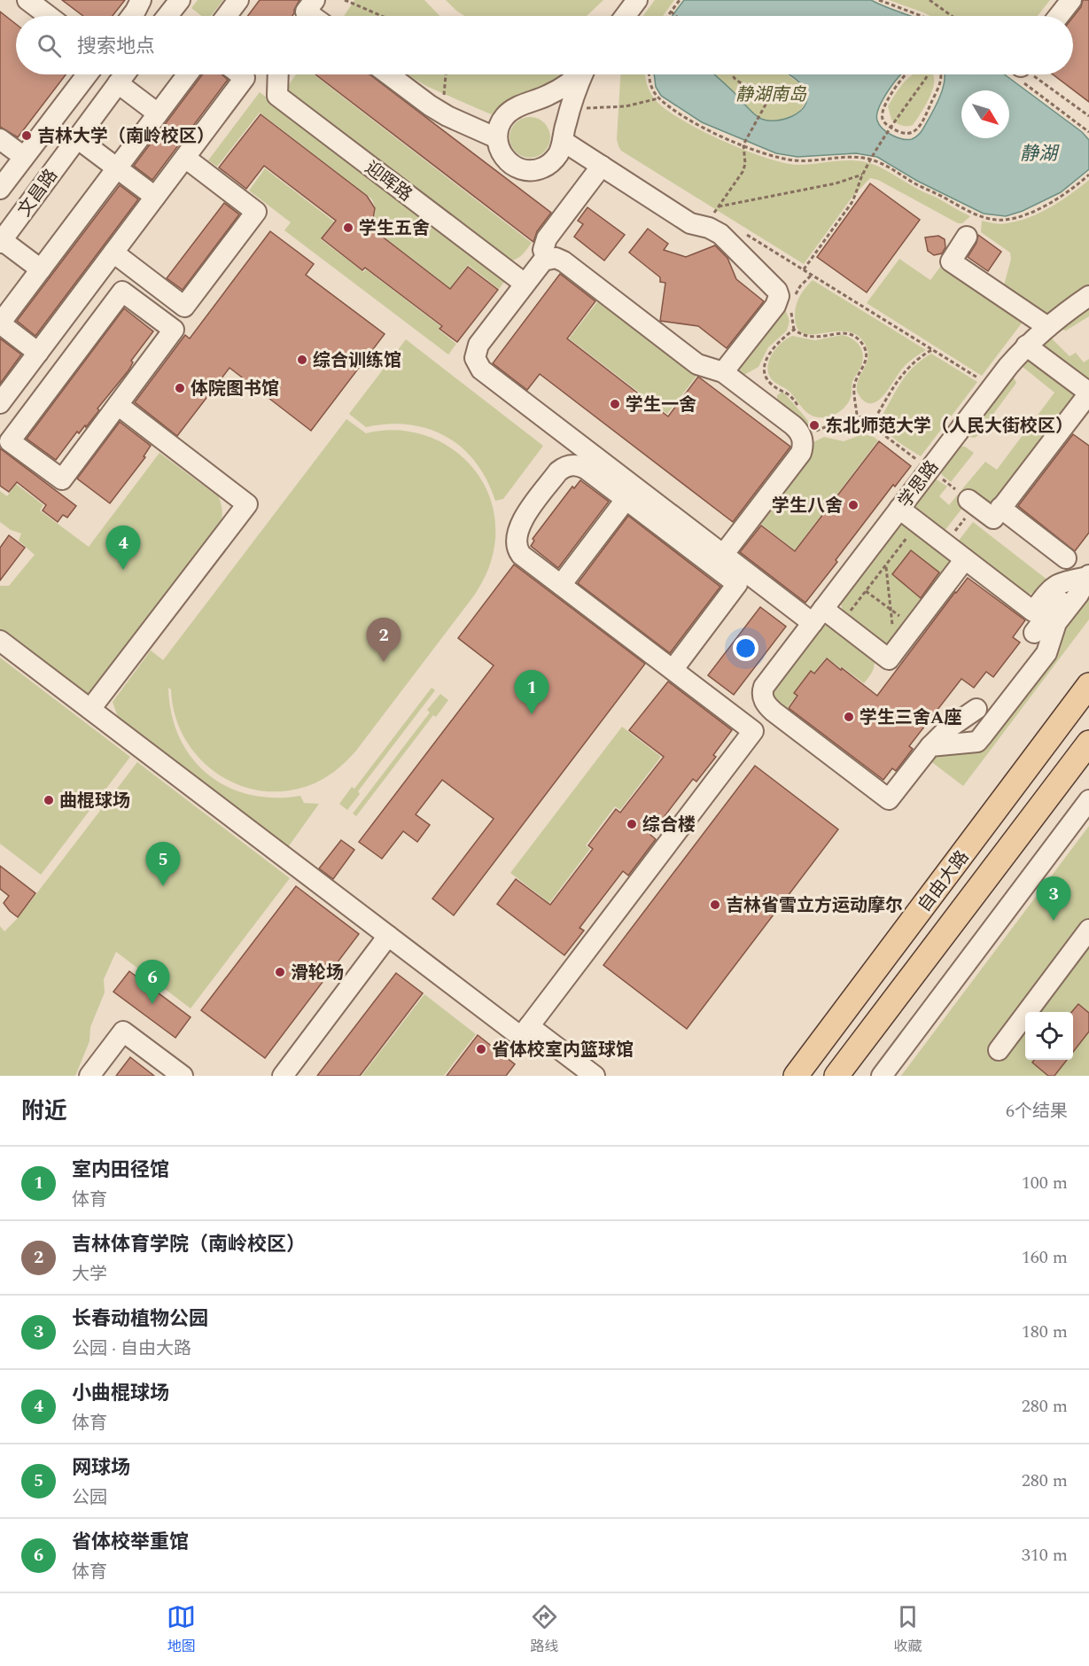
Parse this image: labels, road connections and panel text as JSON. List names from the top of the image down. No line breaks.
{"streets":{"main road":["自由大路"],"street":["迎晖路","文昌路","学思路"]},"water":["静湖"],"parks":["静湖南岛"],"places":["吉林大学（南岭校区）","学生五舍","综合训练馆","体院图书馆","学生一舍","东北师范大学（人民大街校区）","学生八舍","学生三舍A座","曲棍球场","综合楼","吉林省雪立方运动摩尔","滑轮场","省体校室内篮球馆"],"north":"bottom right","page":{"search":"搜索地点","pins":["4","2","1","5","3","6"],"heading":["附近","6个结果"],"list":[{"mark":"1","name":"室内田径馆","note":"体育","value":"100 m"},{"mark":"2","name":"吉林体育学院（南岭校区）","note":"大学","value":"160 m"},{"mark":"3","name":"长春动植物公园","note":"公园 · 自由大路","value":"180 m"},{"mark":"4","name":"小曲棍球场","note":"体育","value":"280 m"},{"mark":"5","name":"网球场","note":"公园","value":"280 m"},{"mark":"6","name":"省体校举重馆","note":"体育","value":"310 m"}],"nav":["地图","路线","收藏"]}}
